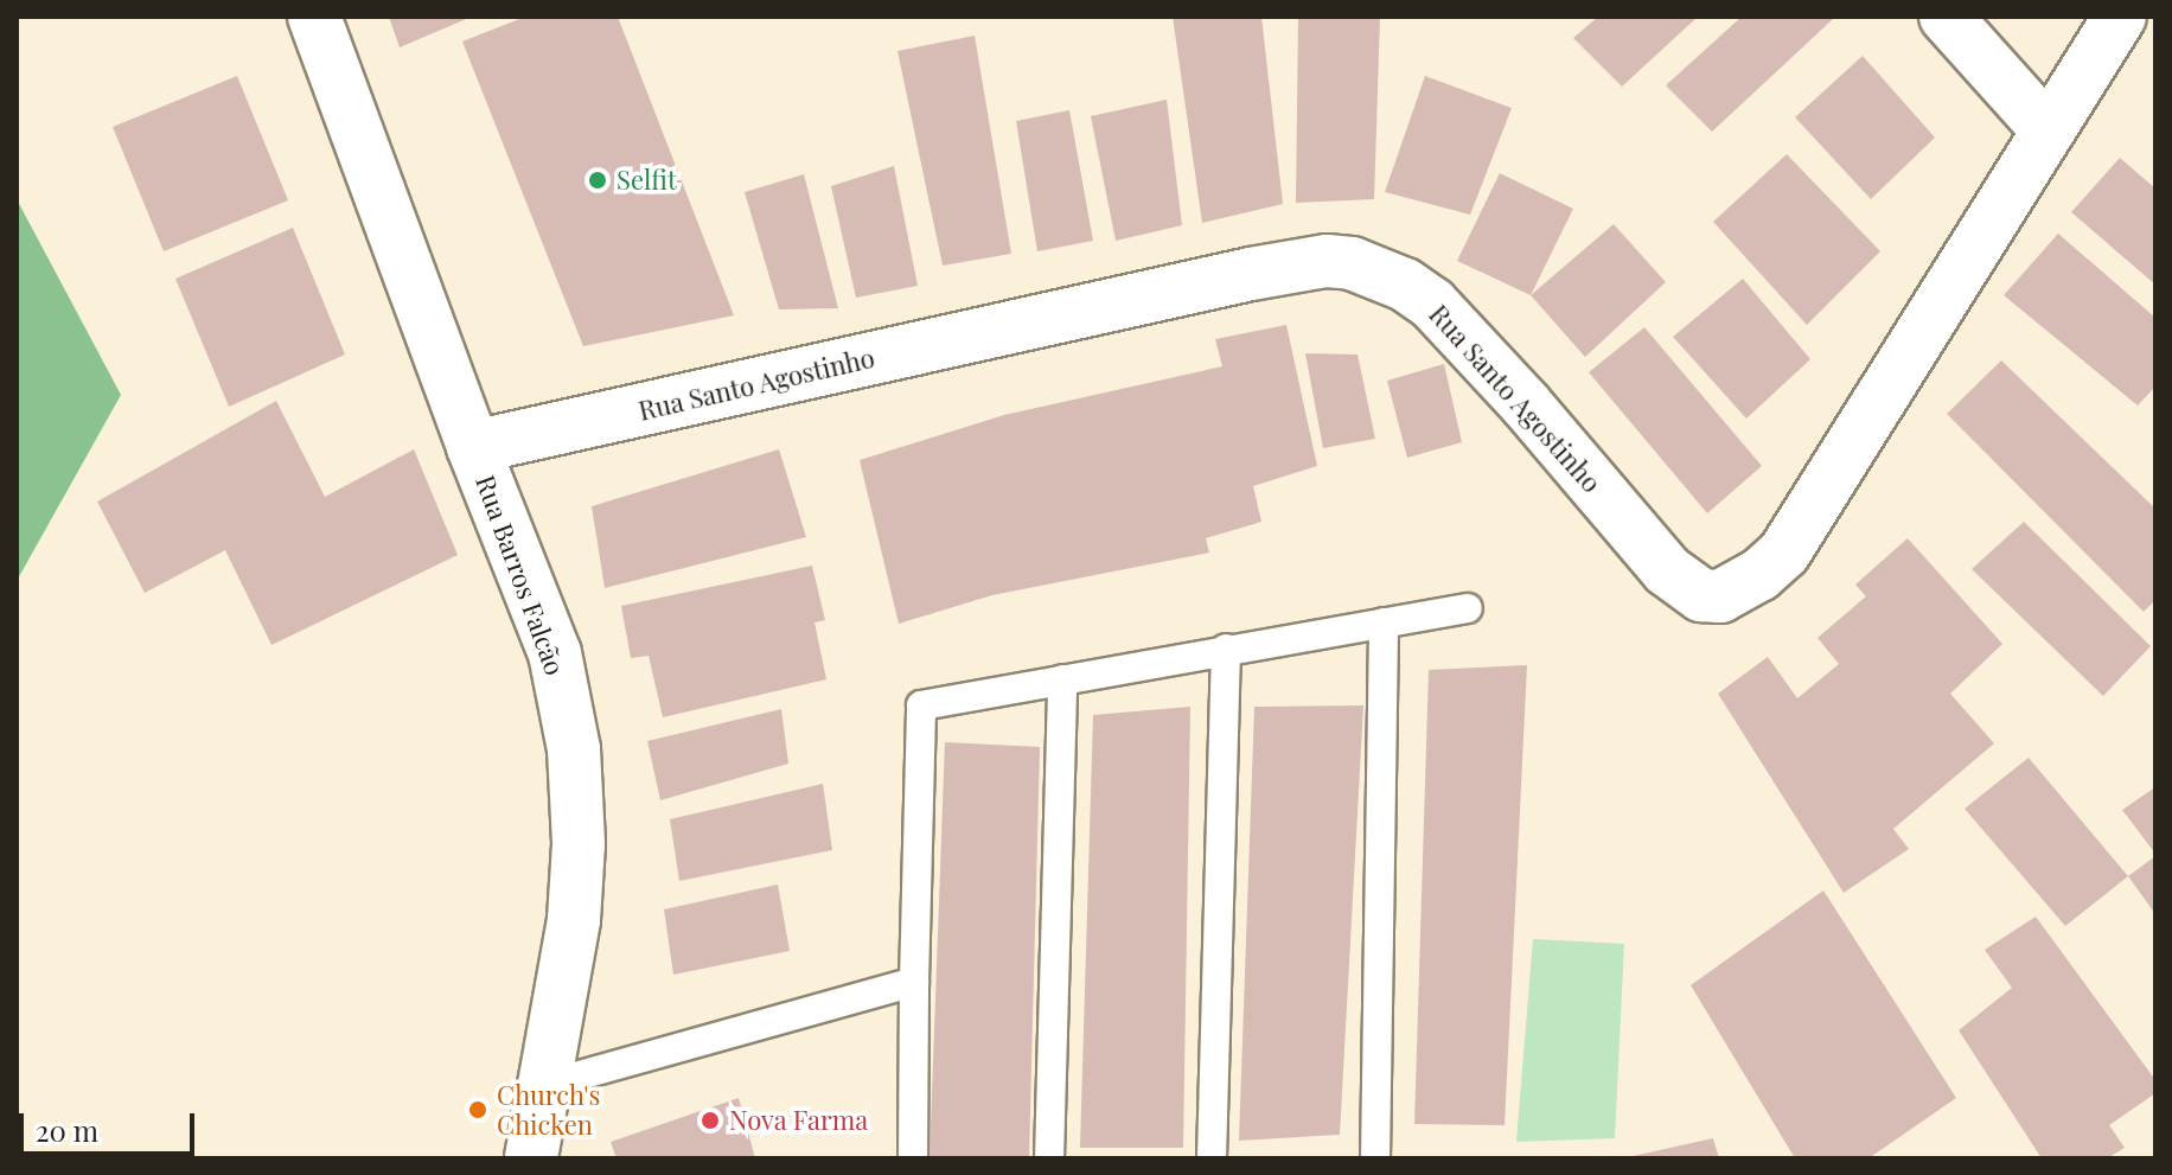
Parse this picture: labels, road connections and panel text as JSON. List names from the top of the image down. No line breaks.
{"streets":{"street":["Rua Santo Agostinho","Rua Barros Falcão"]},"crossings":[["Rua Santo Agostinho","Rua Barros Falcão"]],"places":["Selfit","Church's Chicken","Nova Farma"],"scale_bar":"20 m"}
